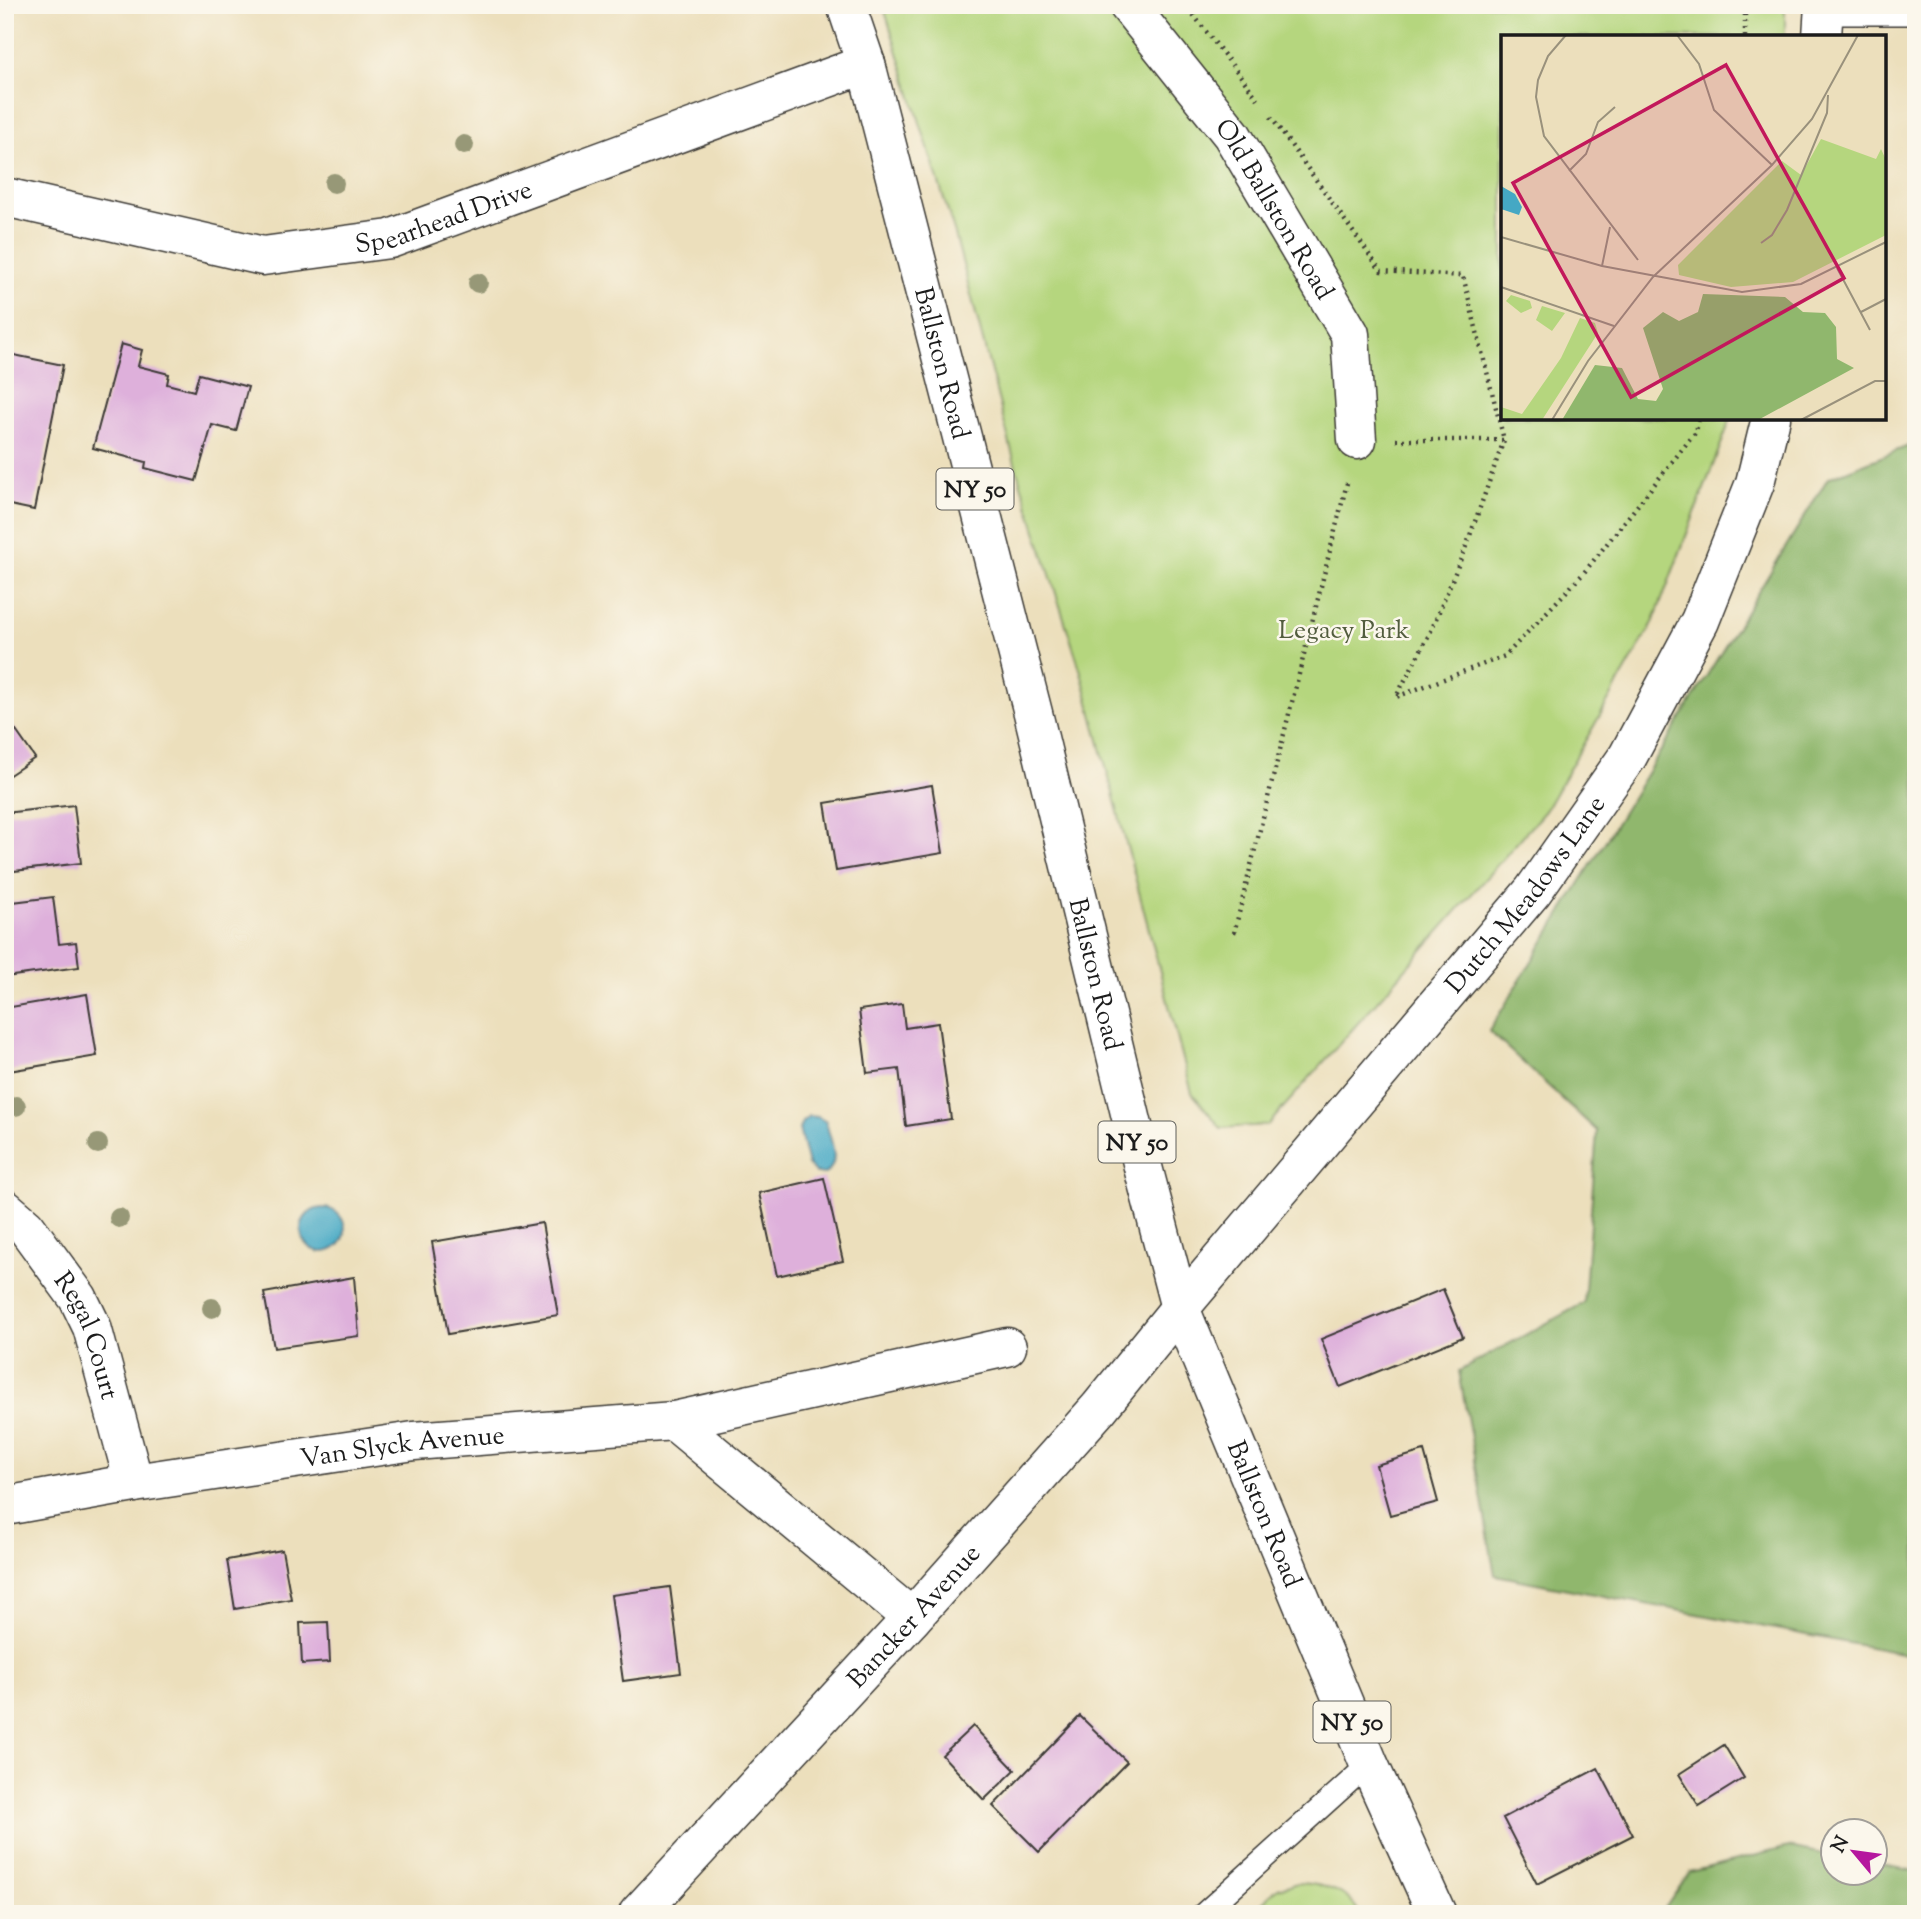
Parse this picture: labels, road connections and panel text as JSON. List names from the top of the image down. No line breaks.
{"streets":{"street":["Old Ballston Road","Spearhead Drive","Ballston Road","NY 50","Dutch Meadows Lane","Regal Court","Van Slyck Avenue","Bancker Avenue"]},"crossings":[["Spearhead Drive","Ballston Road"],["Ballston Road","Dutch Meadows Lane"],["Ballston Road","Bancker Avenue"],["Dutch Meadows Lane","Bancker Avenue"],["Regal Court","Van Slyck Avenue"]],"parks":["Legacy Park"],"north":"top left"}
